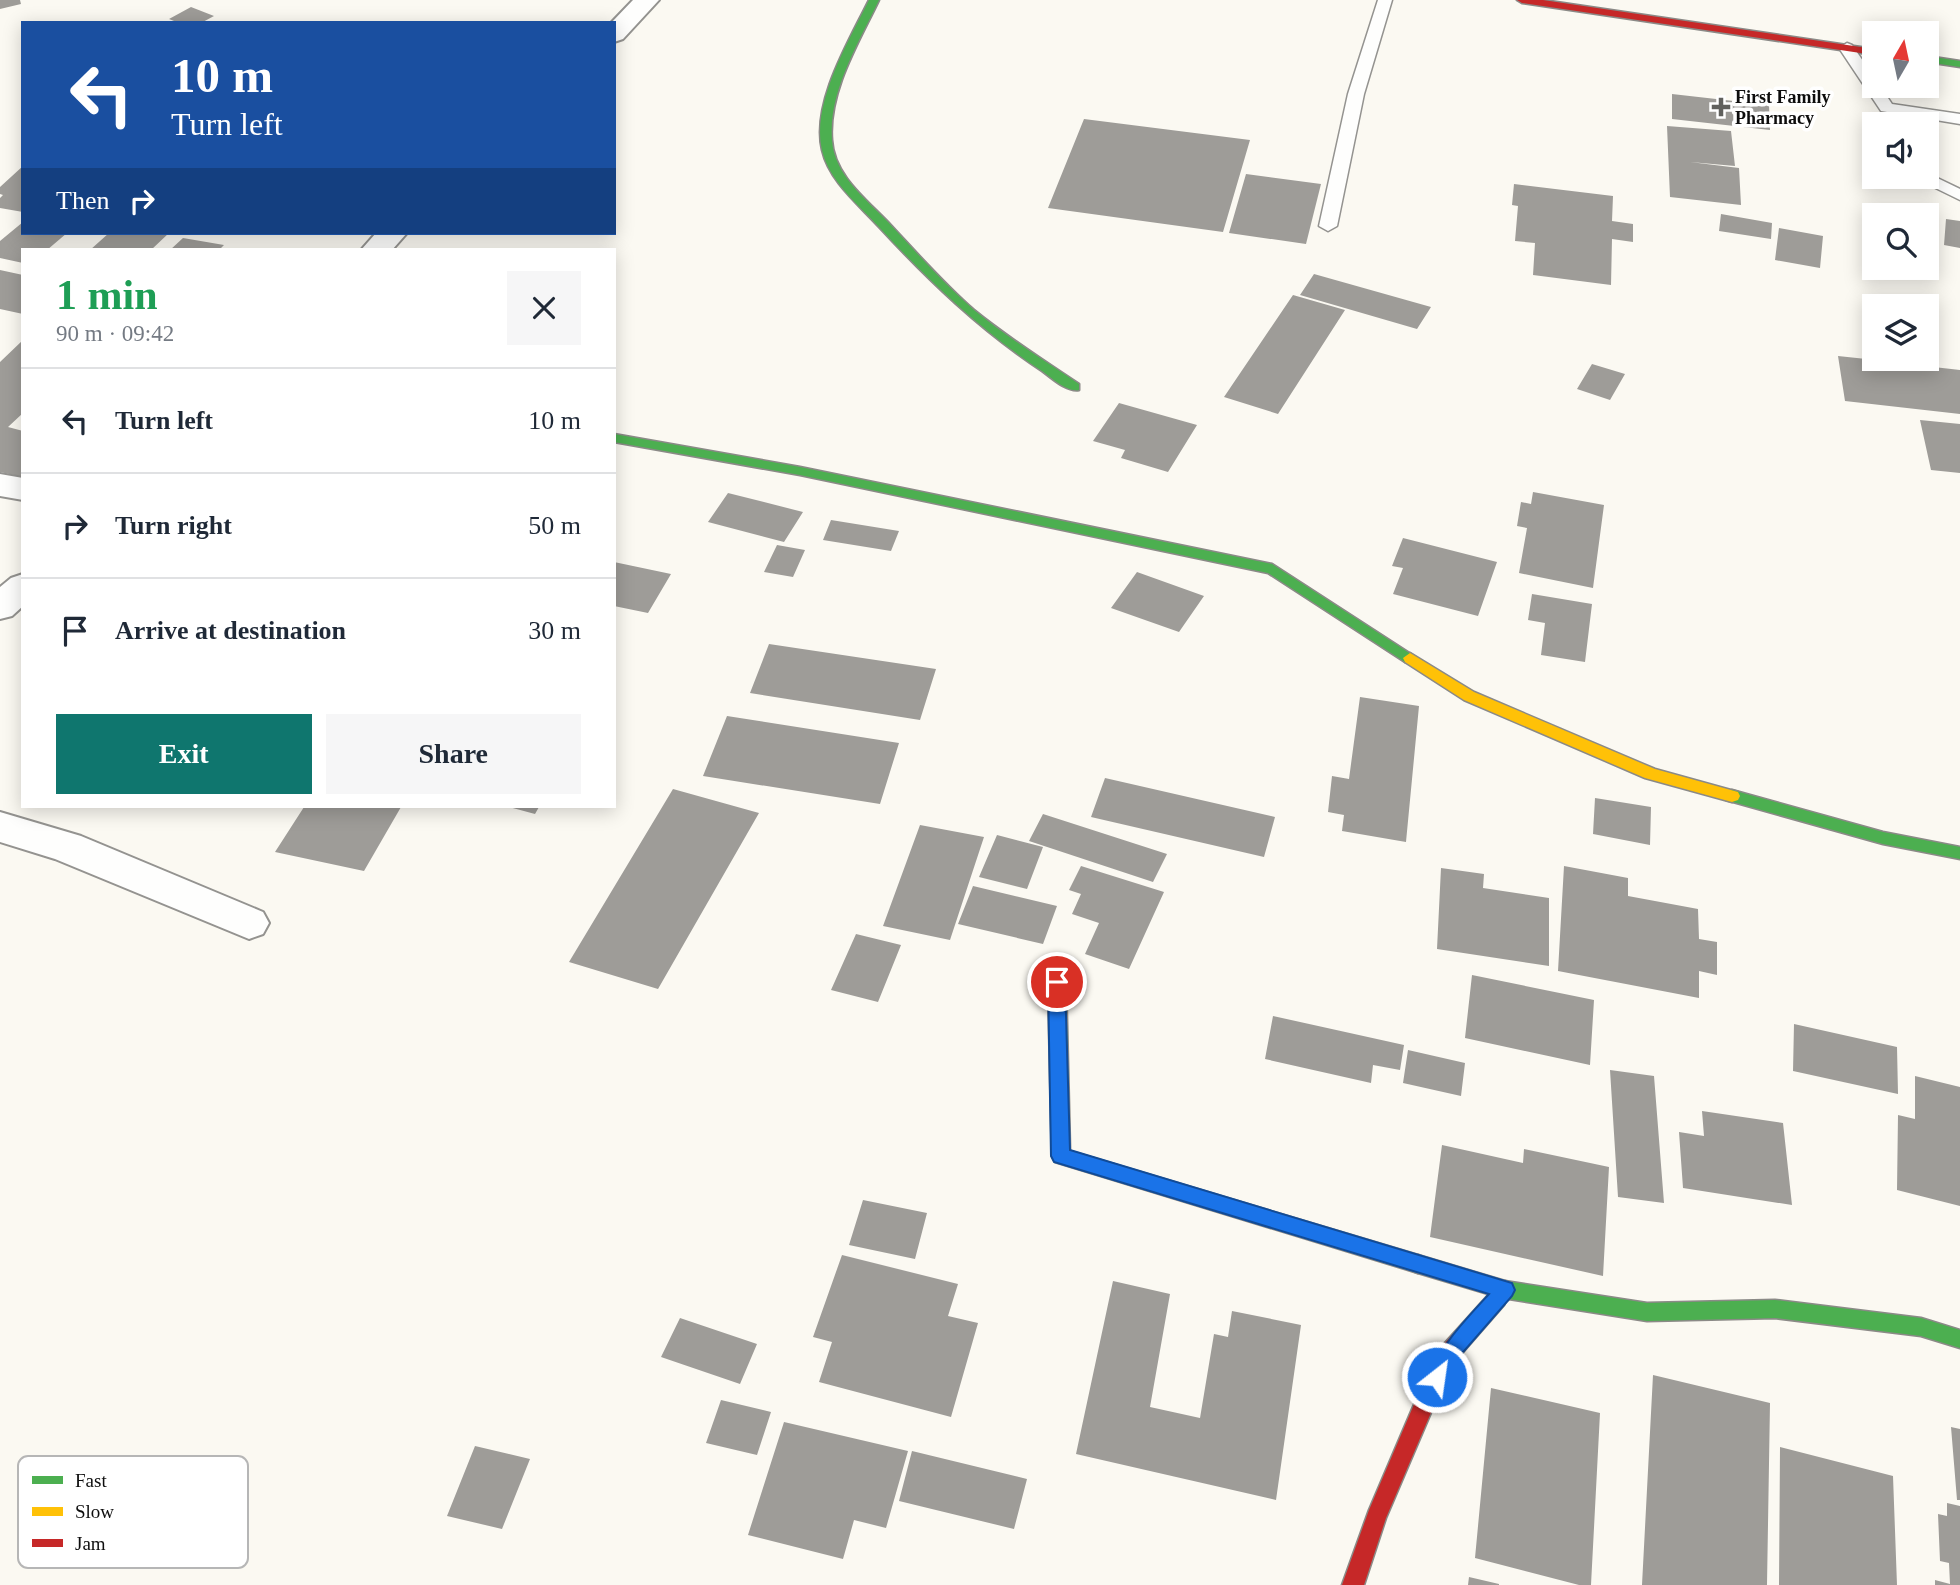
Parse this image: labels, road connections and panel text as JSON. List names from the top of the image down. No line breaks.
{"places":{"health":["First Family Pharmacy"]},"legend":["Fast","Slow","Jam"],"north":"top","page":{"turn":["10 m","Turn left"],"then":"Then","heading":["1 min","90 m · 09:42"],"list":[{"name":"Turn left","value":"10 m"},{"name":"Turn right","value":"50 m"},{"name":"Arrive at destination","value":"30 m"}],"buttons":["Exit","Share"]}}
